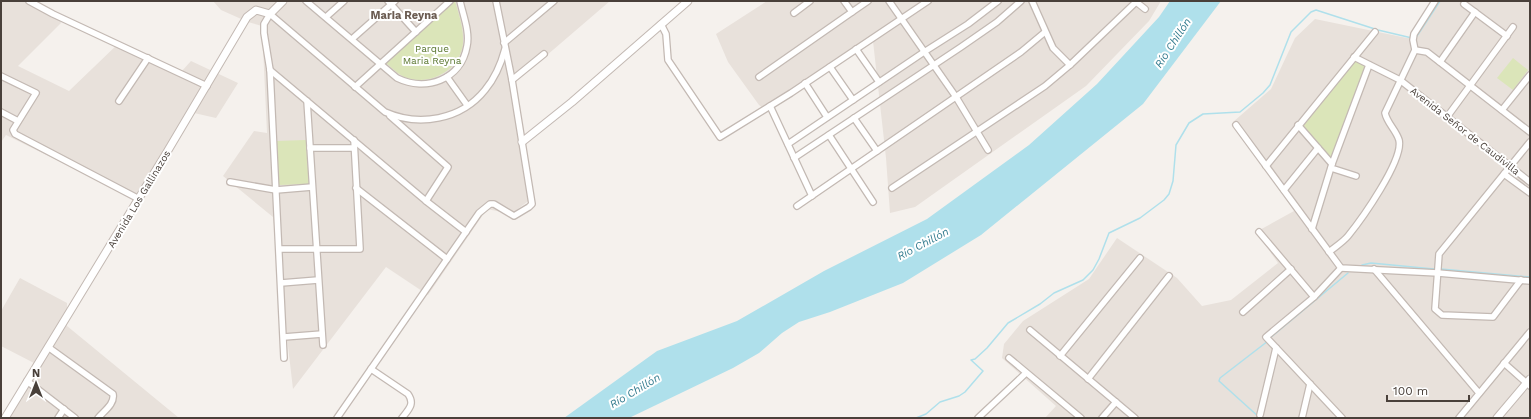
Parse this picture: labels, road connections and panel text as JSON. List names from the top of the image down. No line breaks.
{"streets":{"street":["Avenida Señor de Caudivilla","Avenida Los Gallinazos"]},"districts":["Maria Reyna"],"water":["Río Chillón"],"parks":["Parque Maria Reyna"],"scale_bar":"100 m","north":"top"}
